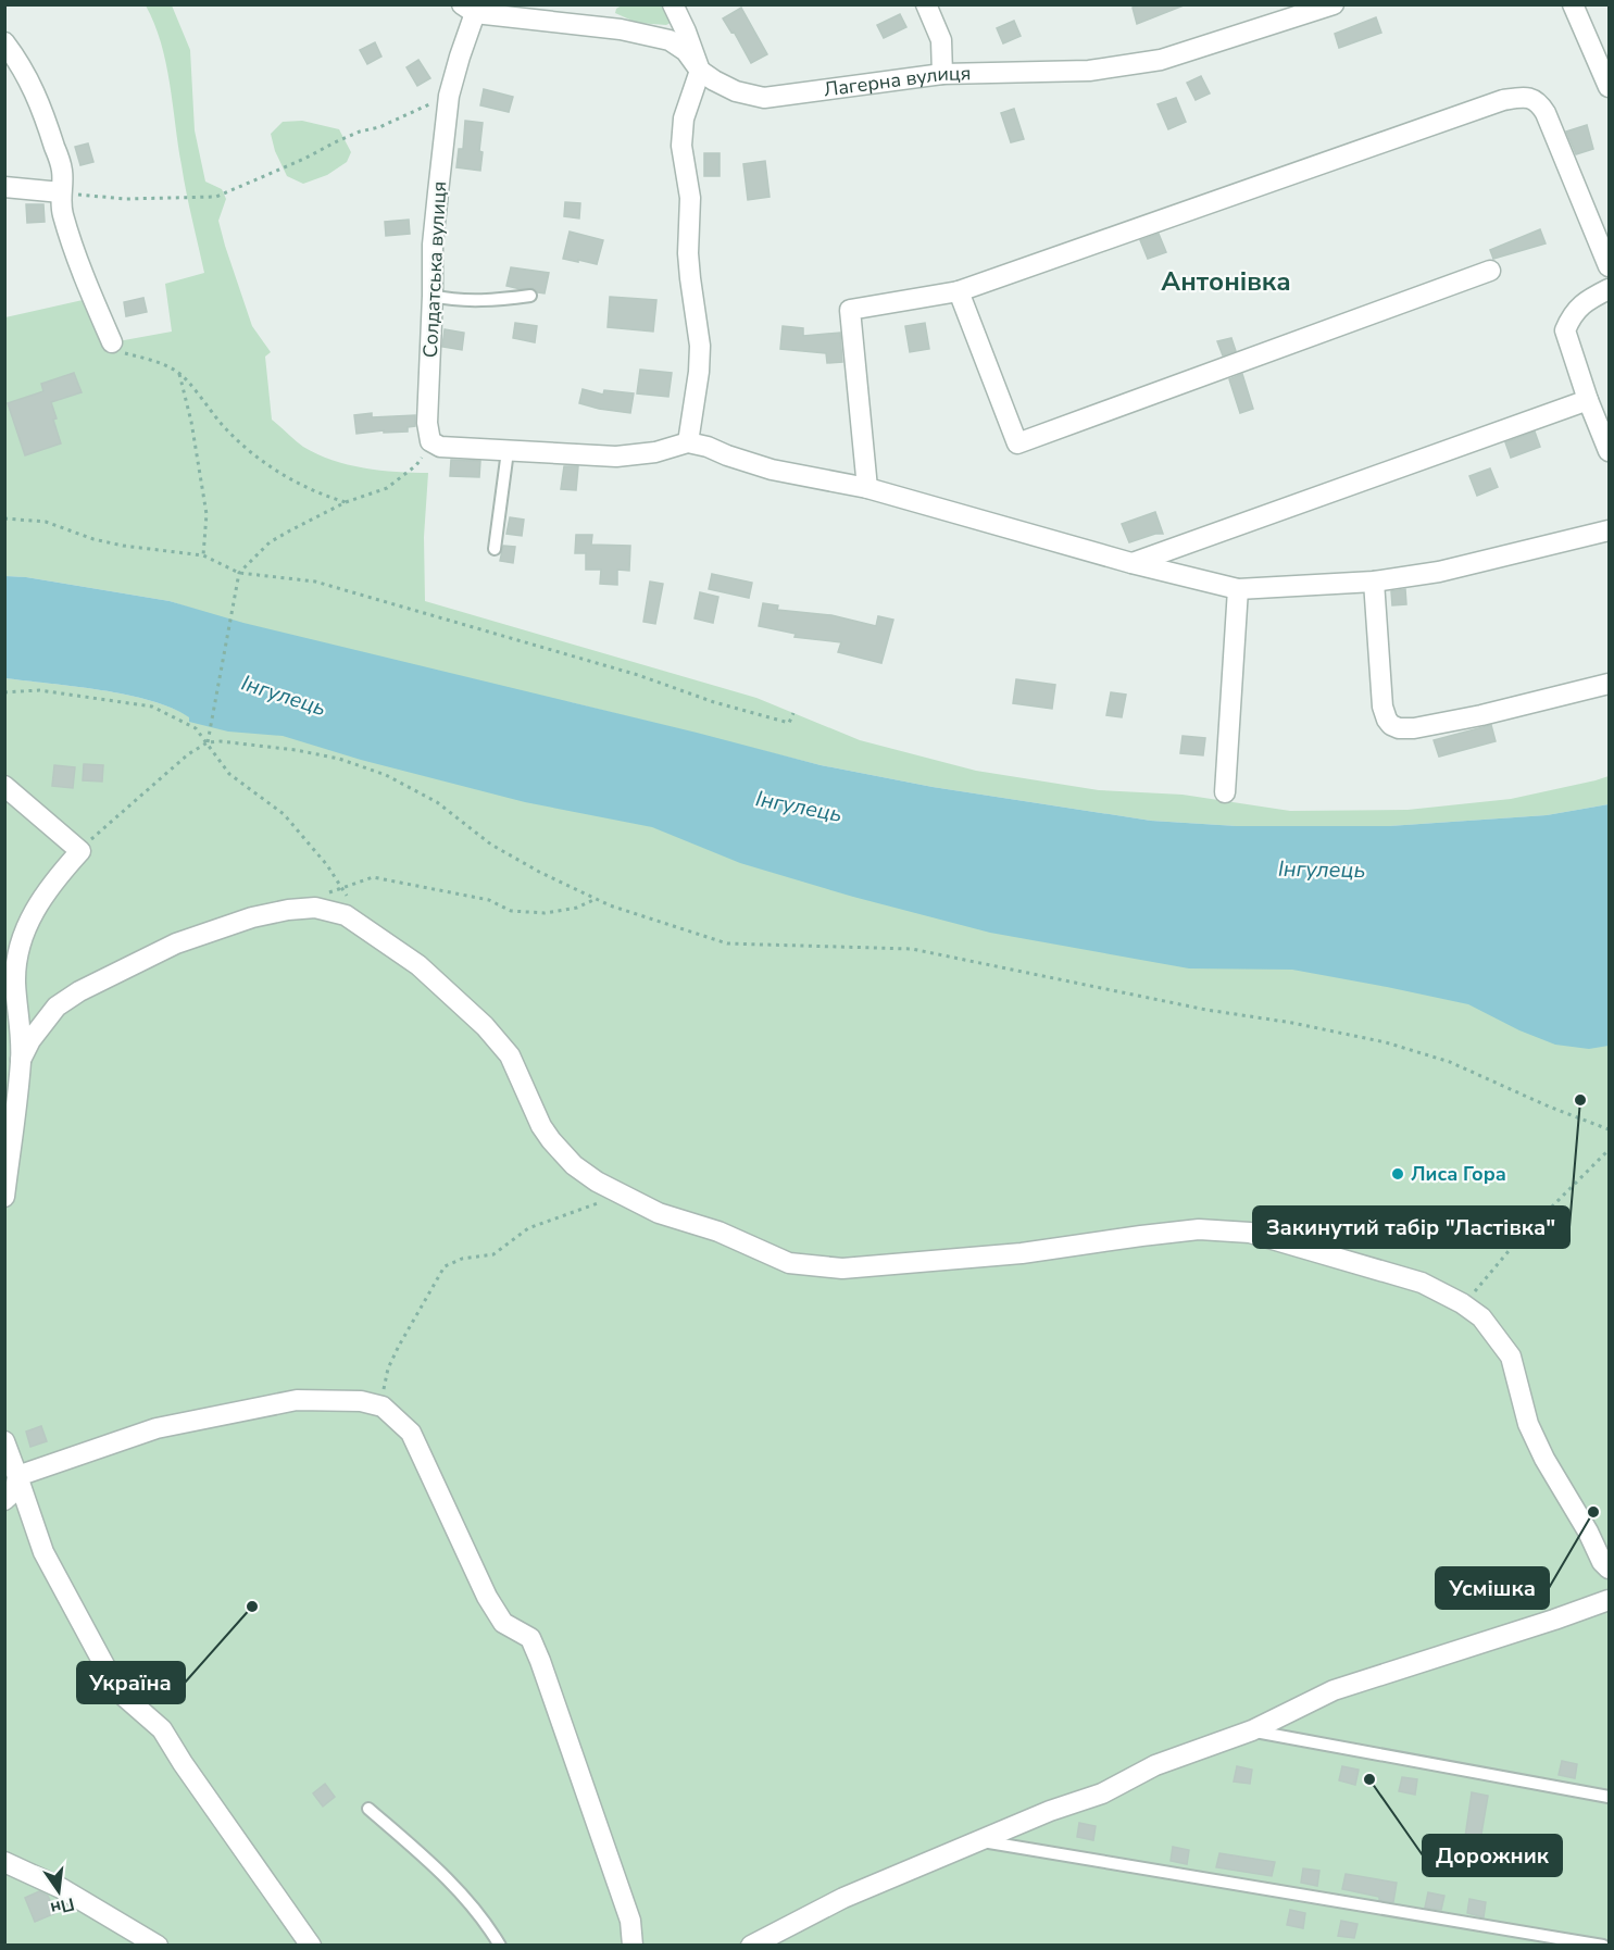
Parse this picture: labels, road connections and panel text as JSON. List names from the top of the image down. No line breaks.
{"streets":{"street":["Лагерна вулиця","Солдатська вулиця"]},"crossings":[["Лагерна вулиця","Солдатська вулиця"]],"districts":["Антонівка"],"water":["Інгулець"],"places":["Закинутий табір \"Ластівка\"","Лиса Гора","Усмішка","Україна","Дорожник"],"north":"bottom"}
